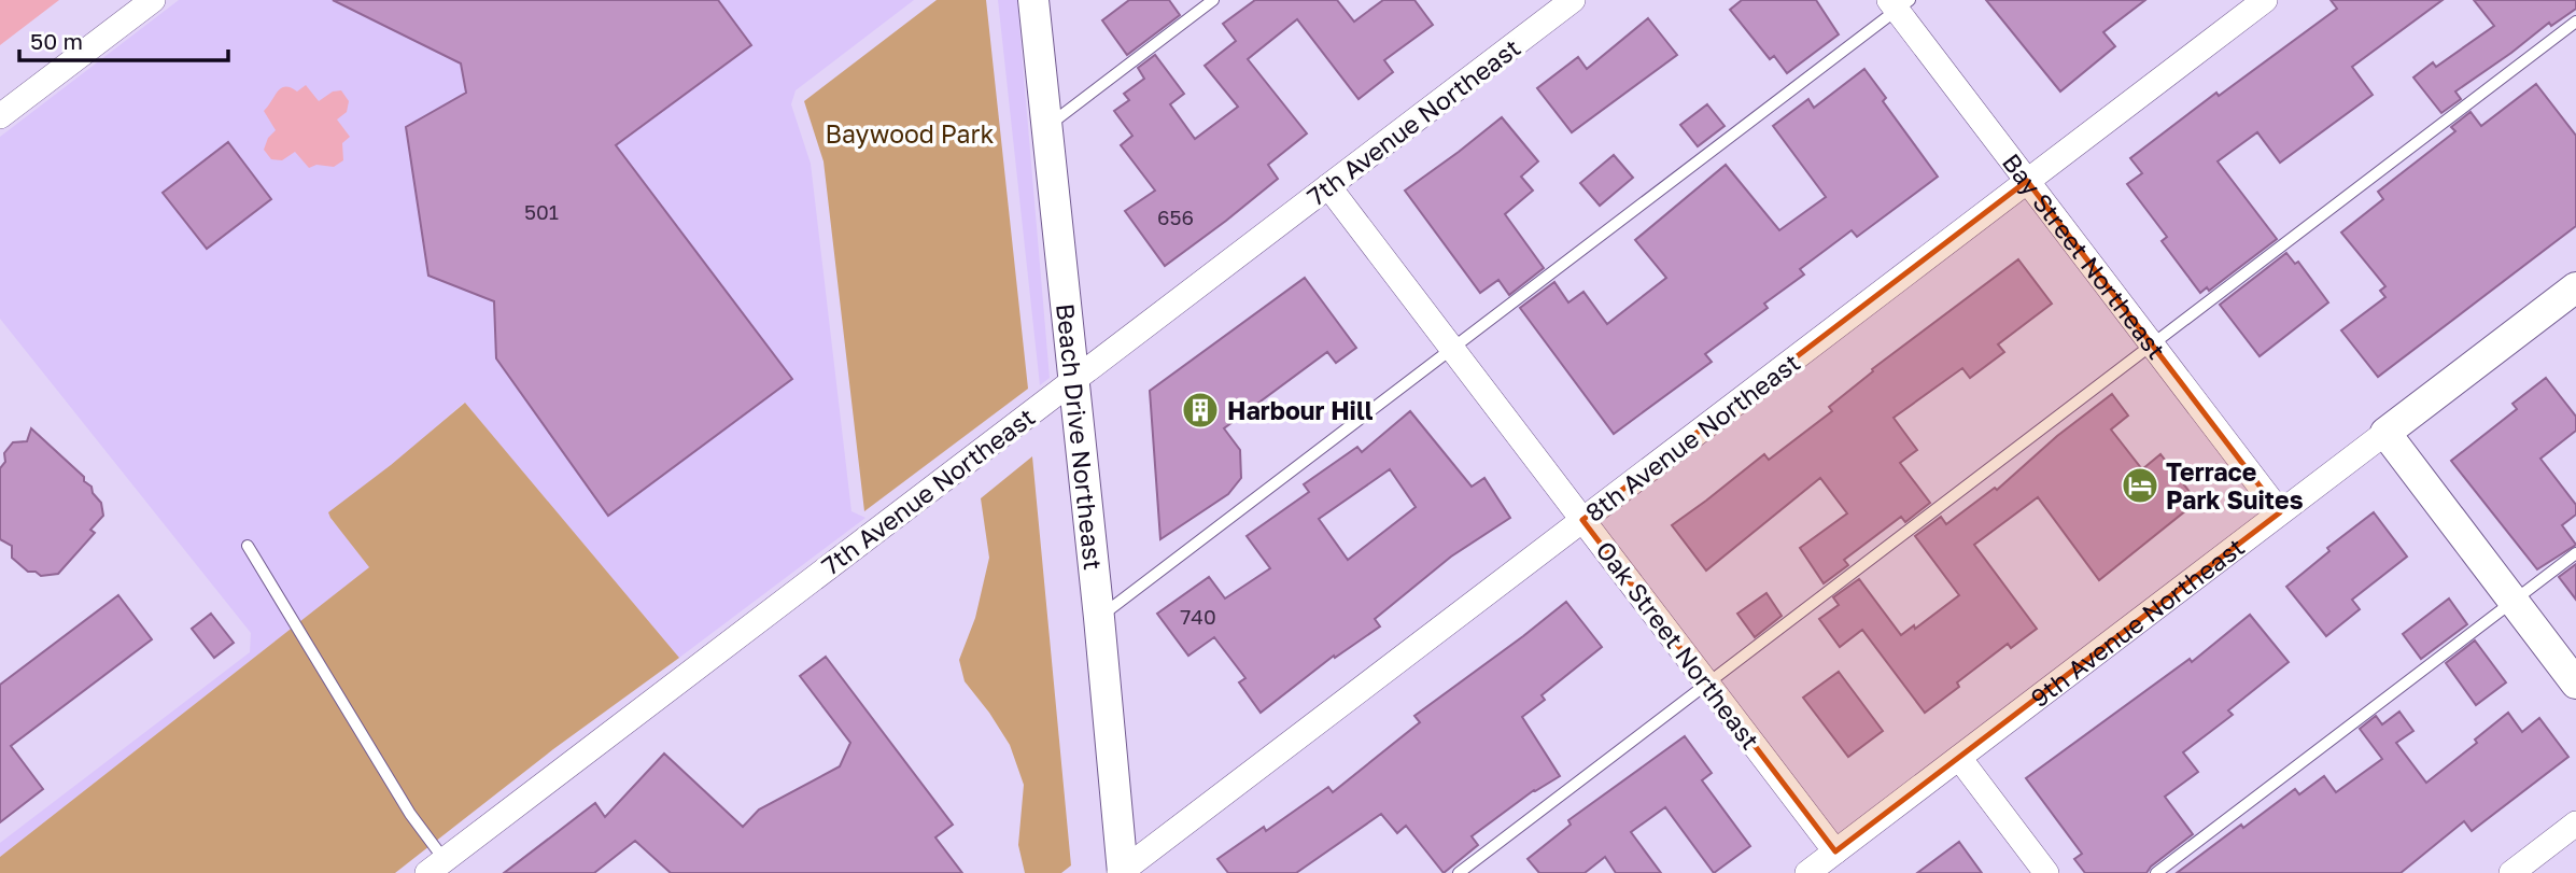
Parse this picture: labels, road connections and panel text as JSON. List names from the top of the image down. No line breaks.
{"streets":{"street":["7th Avenue Northeast","Bay Street Northeast","Beach Drive Northeast","8th Avenue Northeast","9th Avenue Northeast","Oak Street Northeast"]},"crossings":[["7th Avenue Northeast","Beach Drive Northeast"],["7th Avenue Northeast","Oak Street Northeast"],["Bay Street Northeast","8th Avenue Northeast"],["Bay Street Northeast","9th Avenue Northeast"],["Beach Drive Northeast","8th Avenue Northeast"],["8th Avenue Northeast","Oak Street Northeast"],["9th Avenue Northeast","Oak Street Northeast"]],"parks":["Baywood Park"],"places":{"building":["Harbour Hill"],"hotel":["Terrace Park Suites"]},"house_numbers":["501","656","740"],"scale_bar":"50 m"}
